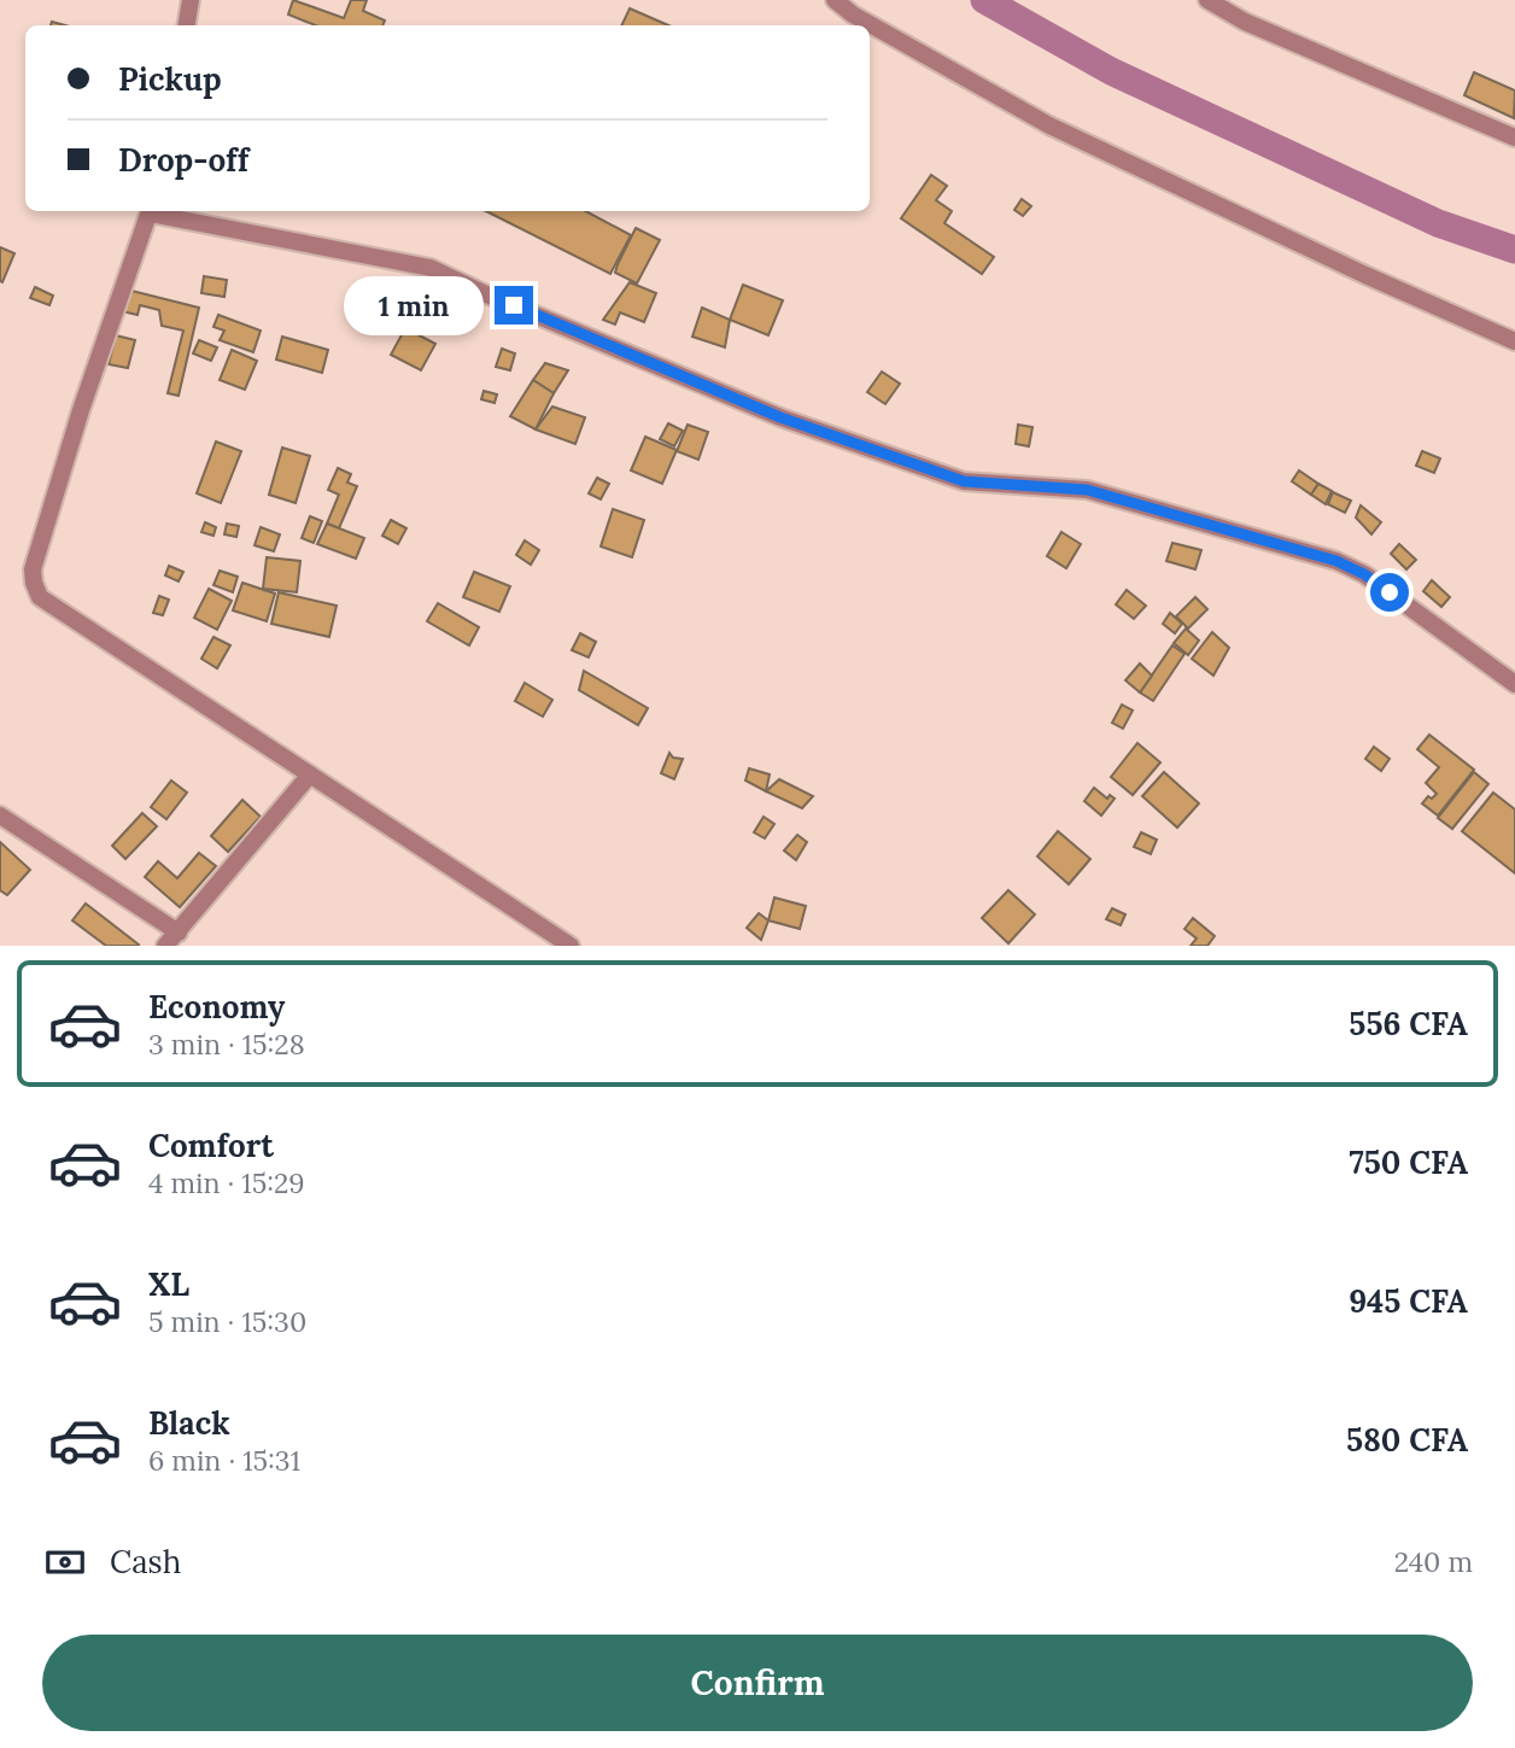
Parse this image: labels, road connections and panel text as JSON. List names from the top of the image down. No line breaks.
{"page":{"banner":["Pickup","Drop-off"],"bubble":"1 min","list":[{"name":"Economy","note":"3 min · 15:28","value":"556 CFA"},{"name":"Comfort","note":"4 min · 15:29","value":"750 CFA"},{"name":"XL","note":"5 min · 15:30","value":"945 CFA"},{"name":"Black","note":"6 min · 15:31","value":"580 CFA"}],"pay":["Cash","240 m"],"buttons":"Confirm"}}
